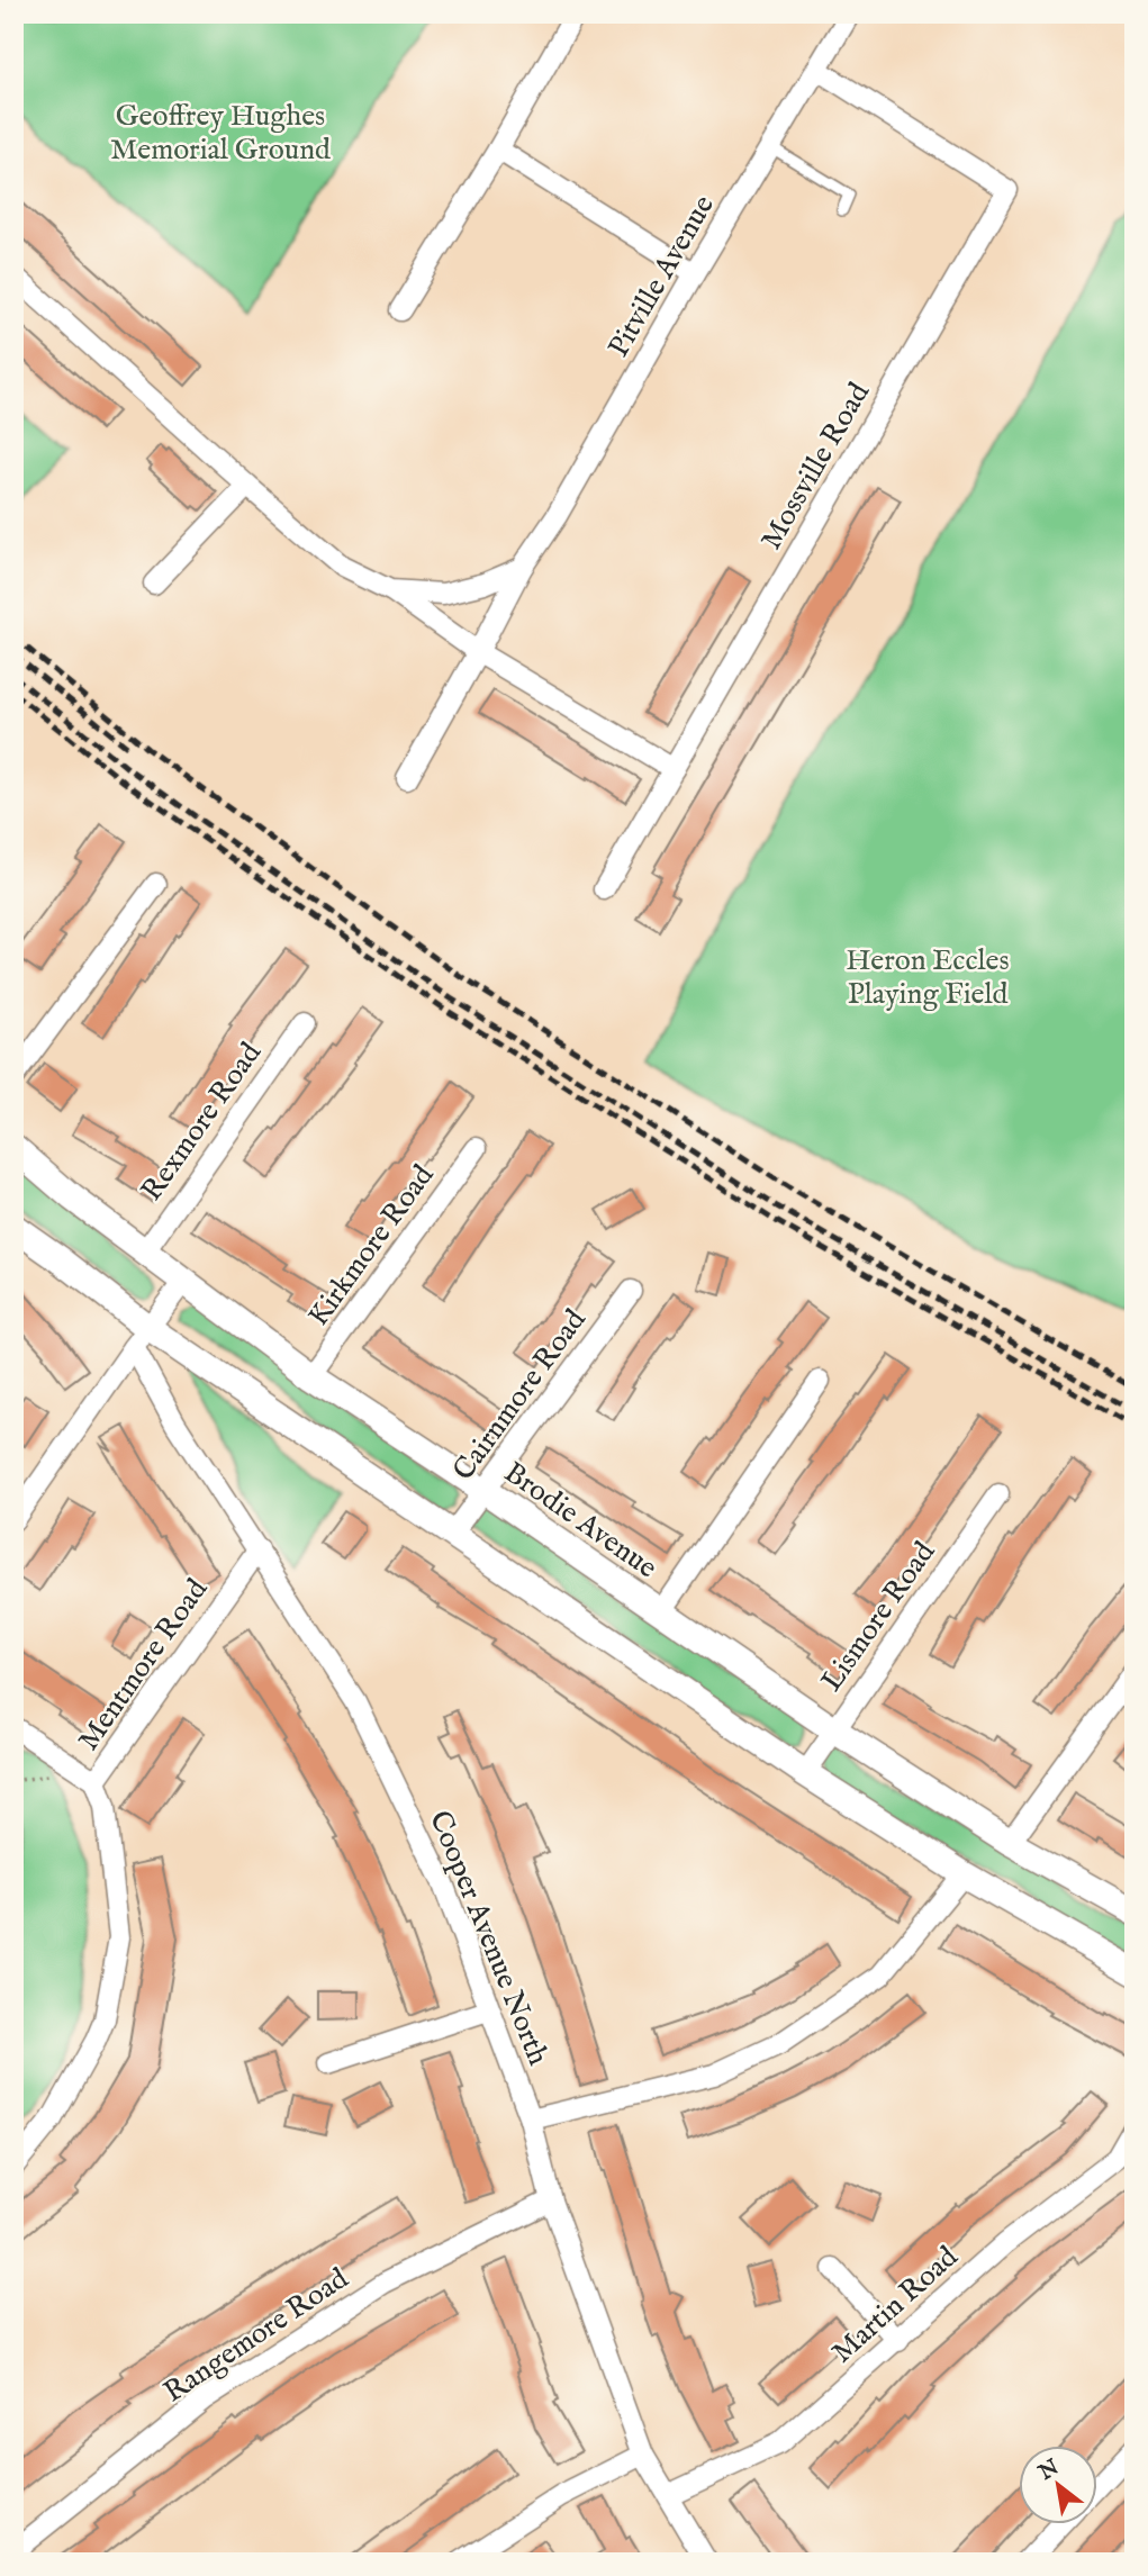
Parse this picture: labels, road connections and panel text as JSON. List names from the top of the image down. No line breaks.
{"streets":{"street":["Pitville Avenue","Mossville Road","Rexmore Road","Kirkmore Road","Cairnmore Road","Brodie Avenue","Lismore Road","Mentmore Road","Cooper Avenue North","Martin Road","Rangemore Road"]},"crossings":[["Pitville Avenue","Mossville Road"],["Rexmore Road","Brodie Avenue"],["Kirkmore Road","Brodie Avenue"],["Cairnmore Road","Brodie Avenue"],["Brodie Avenue","Lismore Road"],["Mentmore Road","Cooper Avenue North"],["Cooper Avenue North","Martin Road"],["Cooper Avenue North","Rangemore Road"]],"parks":["Geoffrey Hughes Memorial Ground","Heron Eccles Playing Field"],"north":"top left"}
